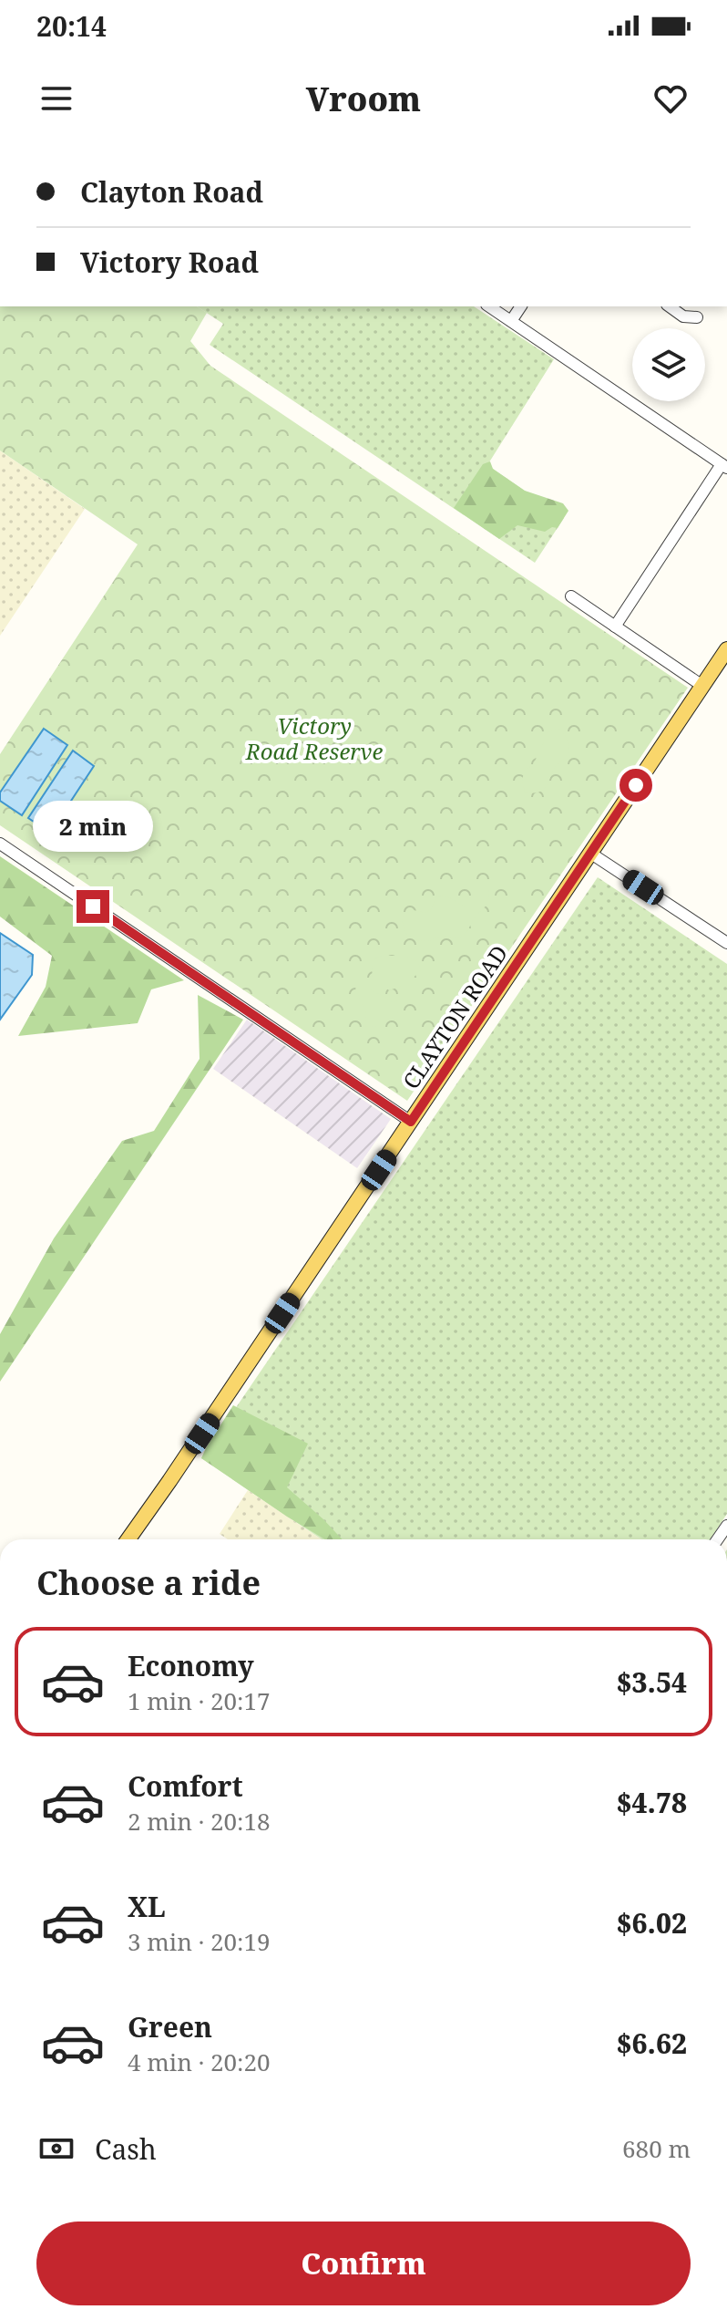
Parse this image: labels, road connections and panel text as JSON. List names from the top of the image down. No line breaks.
{"streets":{"main road":["CLAYTON ROAD"]},"parks":["Victory Road Reserve"],"page":{"status":"20:14","header":"Vroom","banner":["Clayton Road","Victory Road"],"bubble":"2 min","heading":"Choose a ride","list":[{"name":"Economy","note":"1 min · 20:17","value":"$3.54"},{"name":"Comfort","note":"2 min · 20:18","value":"$4.78"},{"name":"XL","note":"3 min · 20:19","value":"$6.02"},{"name":"Green","note":"4 min · 20:20","value":"$6.62"}],"pay":["Cash","680 m"],"buttons":"Confirm"}}
